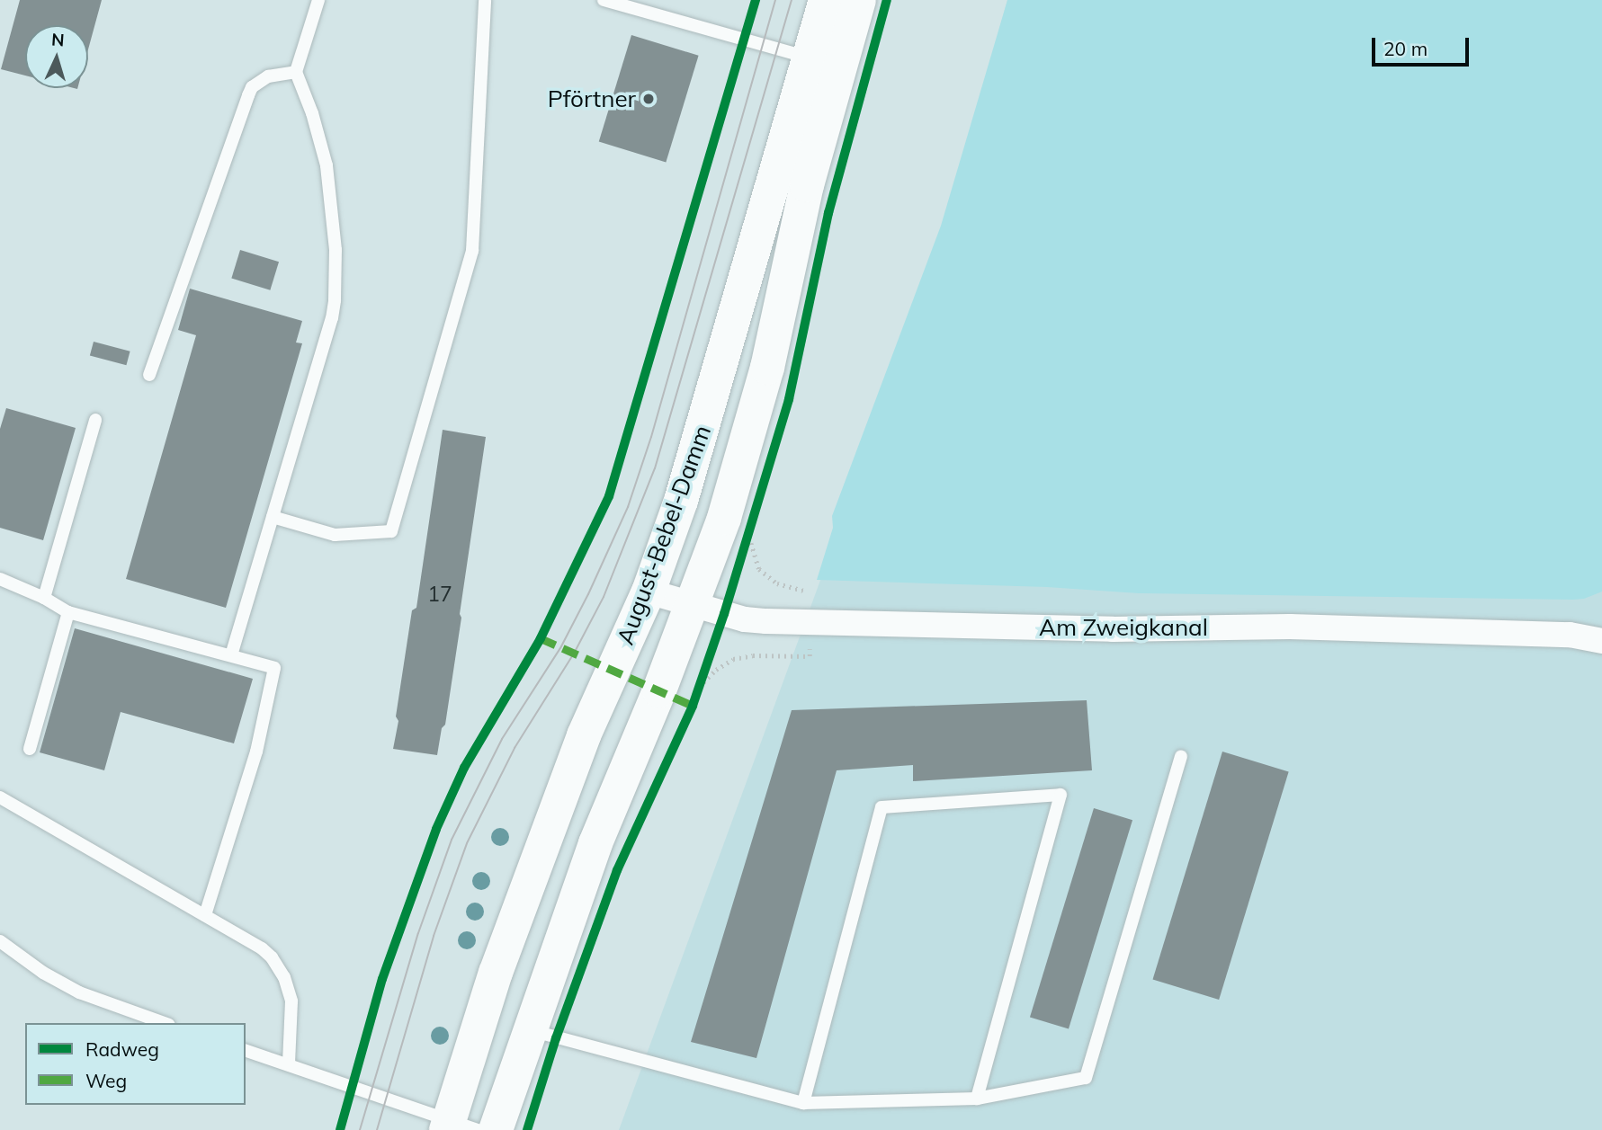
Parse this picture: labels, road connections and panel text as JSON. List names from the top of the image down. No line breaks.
{"streets":{"main road":["August-Bebel-Damm"],"street":["Am Zweigkanal"]},"crossings":[["August-Bebel-Damm","Am Zweigkanal"]],"places":["Pförtner"],"house_numbers":["17"],"legend":["Radweg","Weg"],"scale_bar":"20 m","north":"top"}
